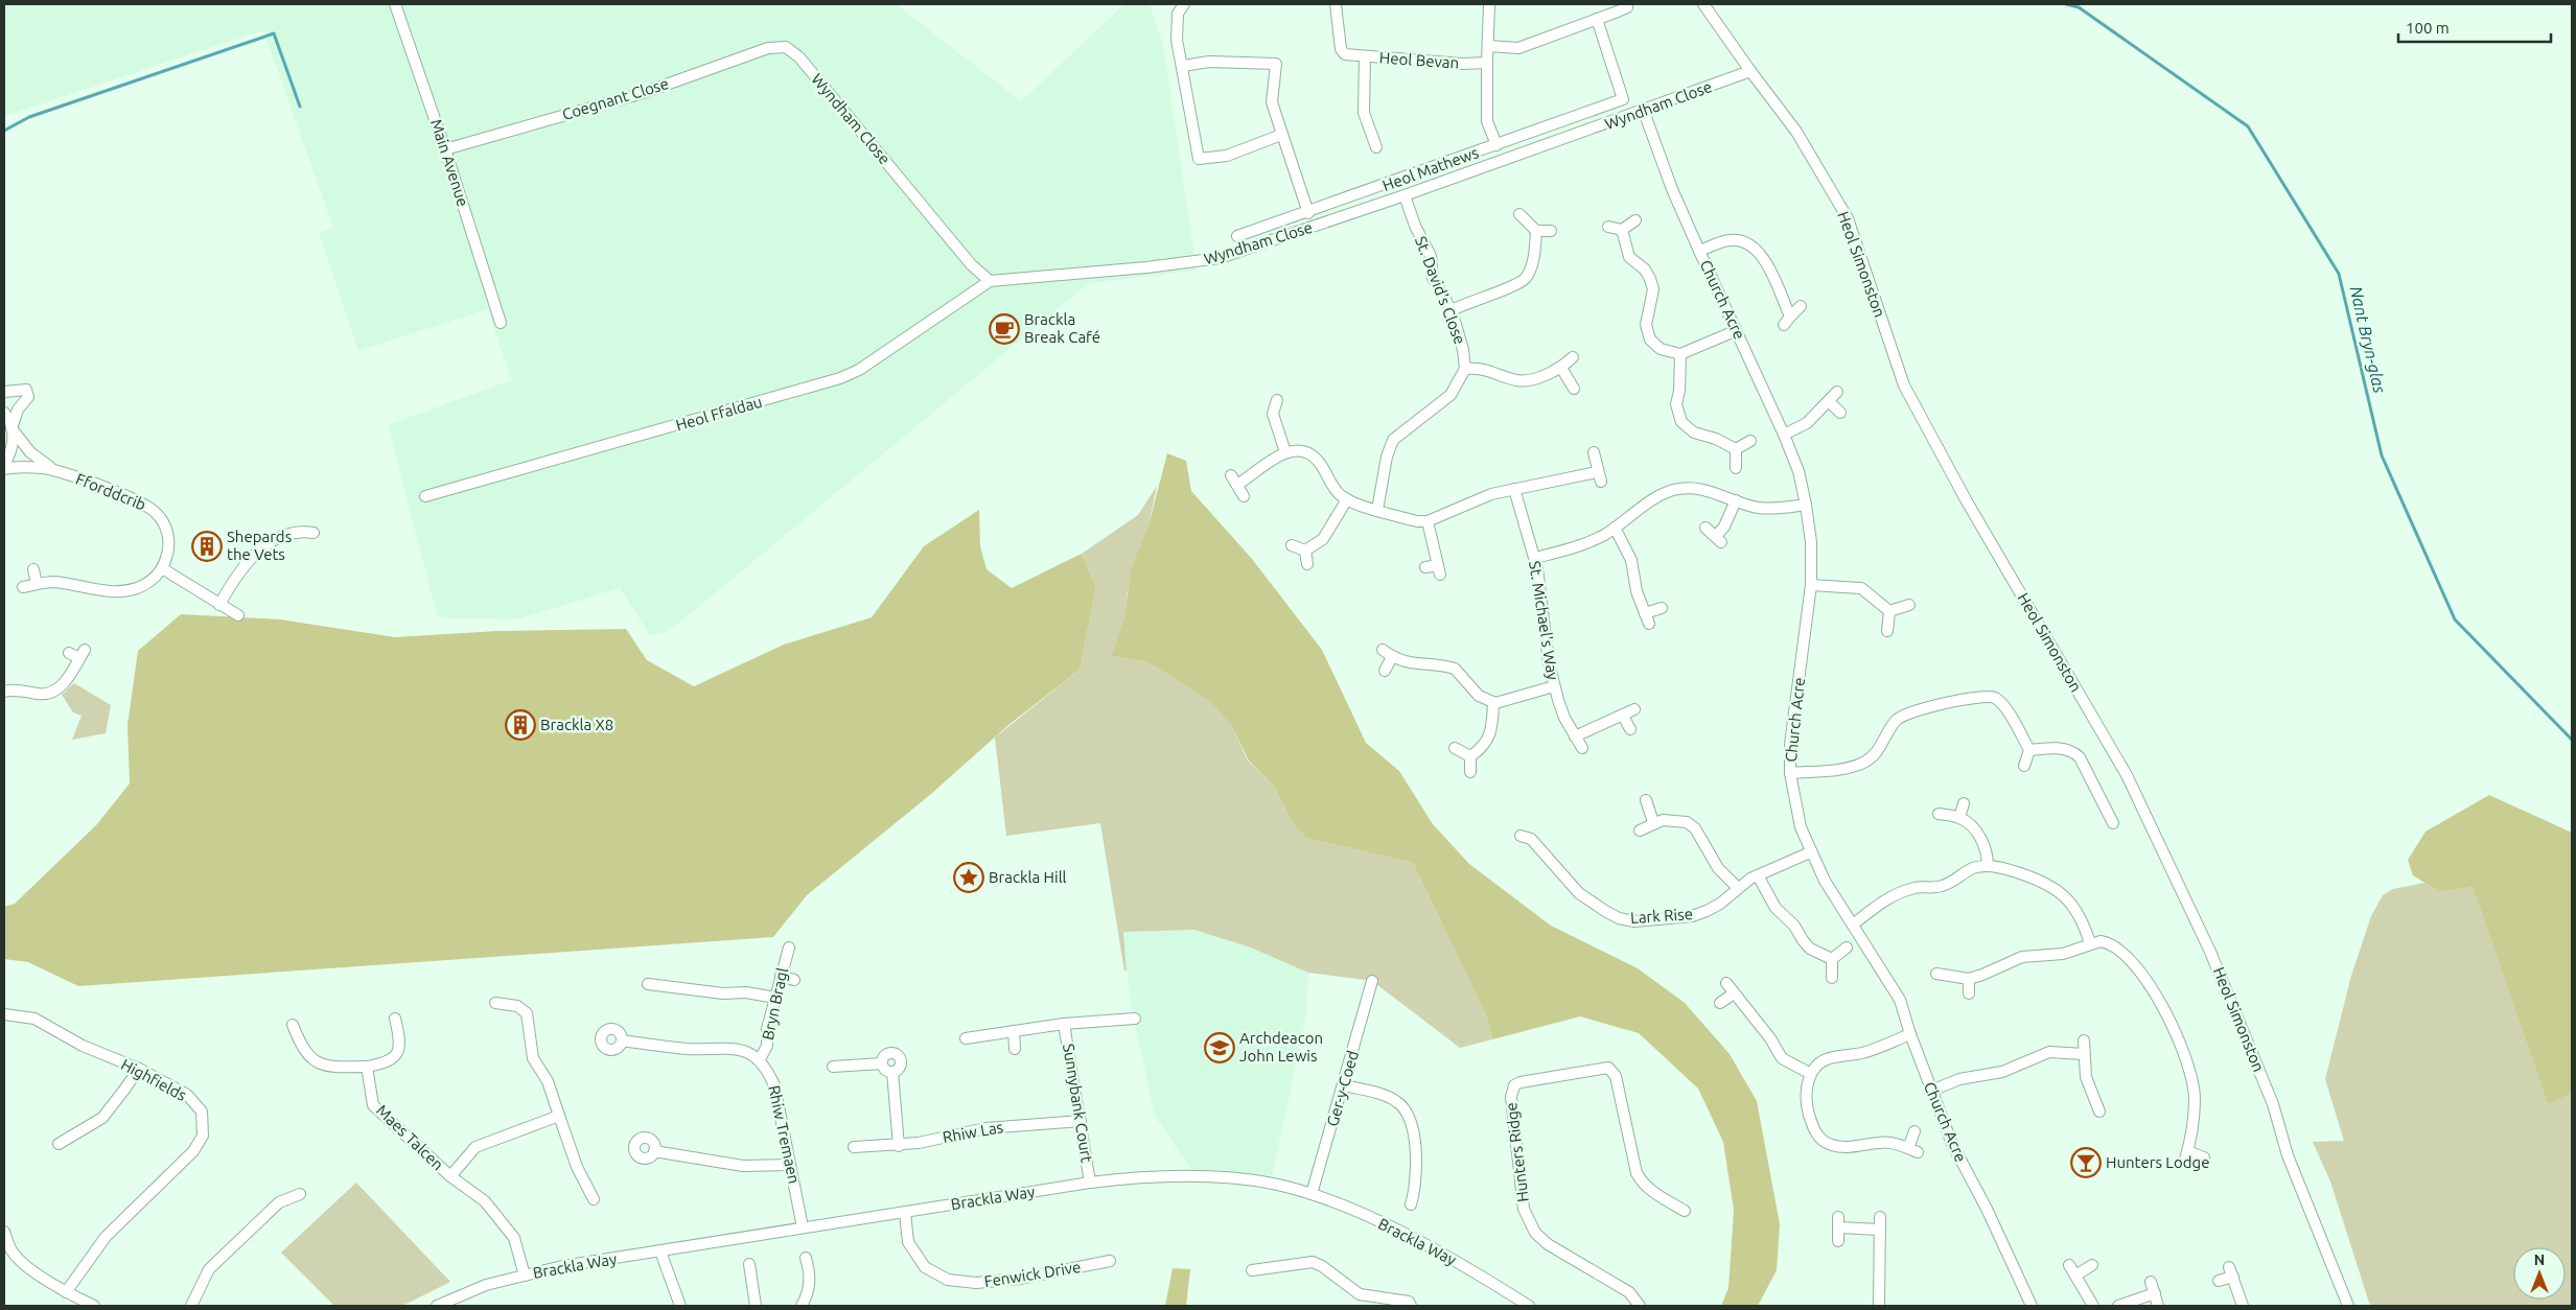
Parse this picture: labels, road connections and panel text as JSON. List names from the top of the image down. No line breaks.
{"streets":{"street":["Heol Bevan","Coegnant Close","Wyndham Close","Main Avenue","Heol Mathews","Heol Simonston","St. David's Close","Church Acre","Heol Ffaldau","Fforddcrib","St. Michael's Way","Lark Rise","Bryn Bragl","Highfields","Ger-y-Coed","Sunnybank Court","Rhiw Las","Rhiw Tremaen","Maes Talcen","Hunters Ridge","Brackla Way","Fenwick Drive"]},"crossings":[["Coegnant Close","Wyndham Close"],["Coegnant Close","Main Avenue"],["Wyndham Close","Heol Simonston"],["Wyndham Close","St. David's Close"],["Wyndham Close","Church Acre"],["Wyndham Close","Heol Ffaldau"],["Church Acre","Lark Rise"],["Bryn Bragl","Rhiw Tremaen"],["Ger-y-Coed","Brackla Way"],["Sunnybank Court","Rhiw Las"],["Sunnybank Court","Brackla Way"],["Rhiw Tremaen","Brackla Way"],["Maes Talcen","Brackla Way"],["Brackla Way","Fenwick Drive"]],"water":["Nant Bryn-glas"],"places":{"cafe":["Brackla Break Café"],"building":["Shepards the Vets","Brackla X8"],"place":["Brackla Hill"],"school or university":["Archdeacon John Lewis"],"bar":["Hunters Lodge"]},"scale_bar":"100 m","north":"top"}
